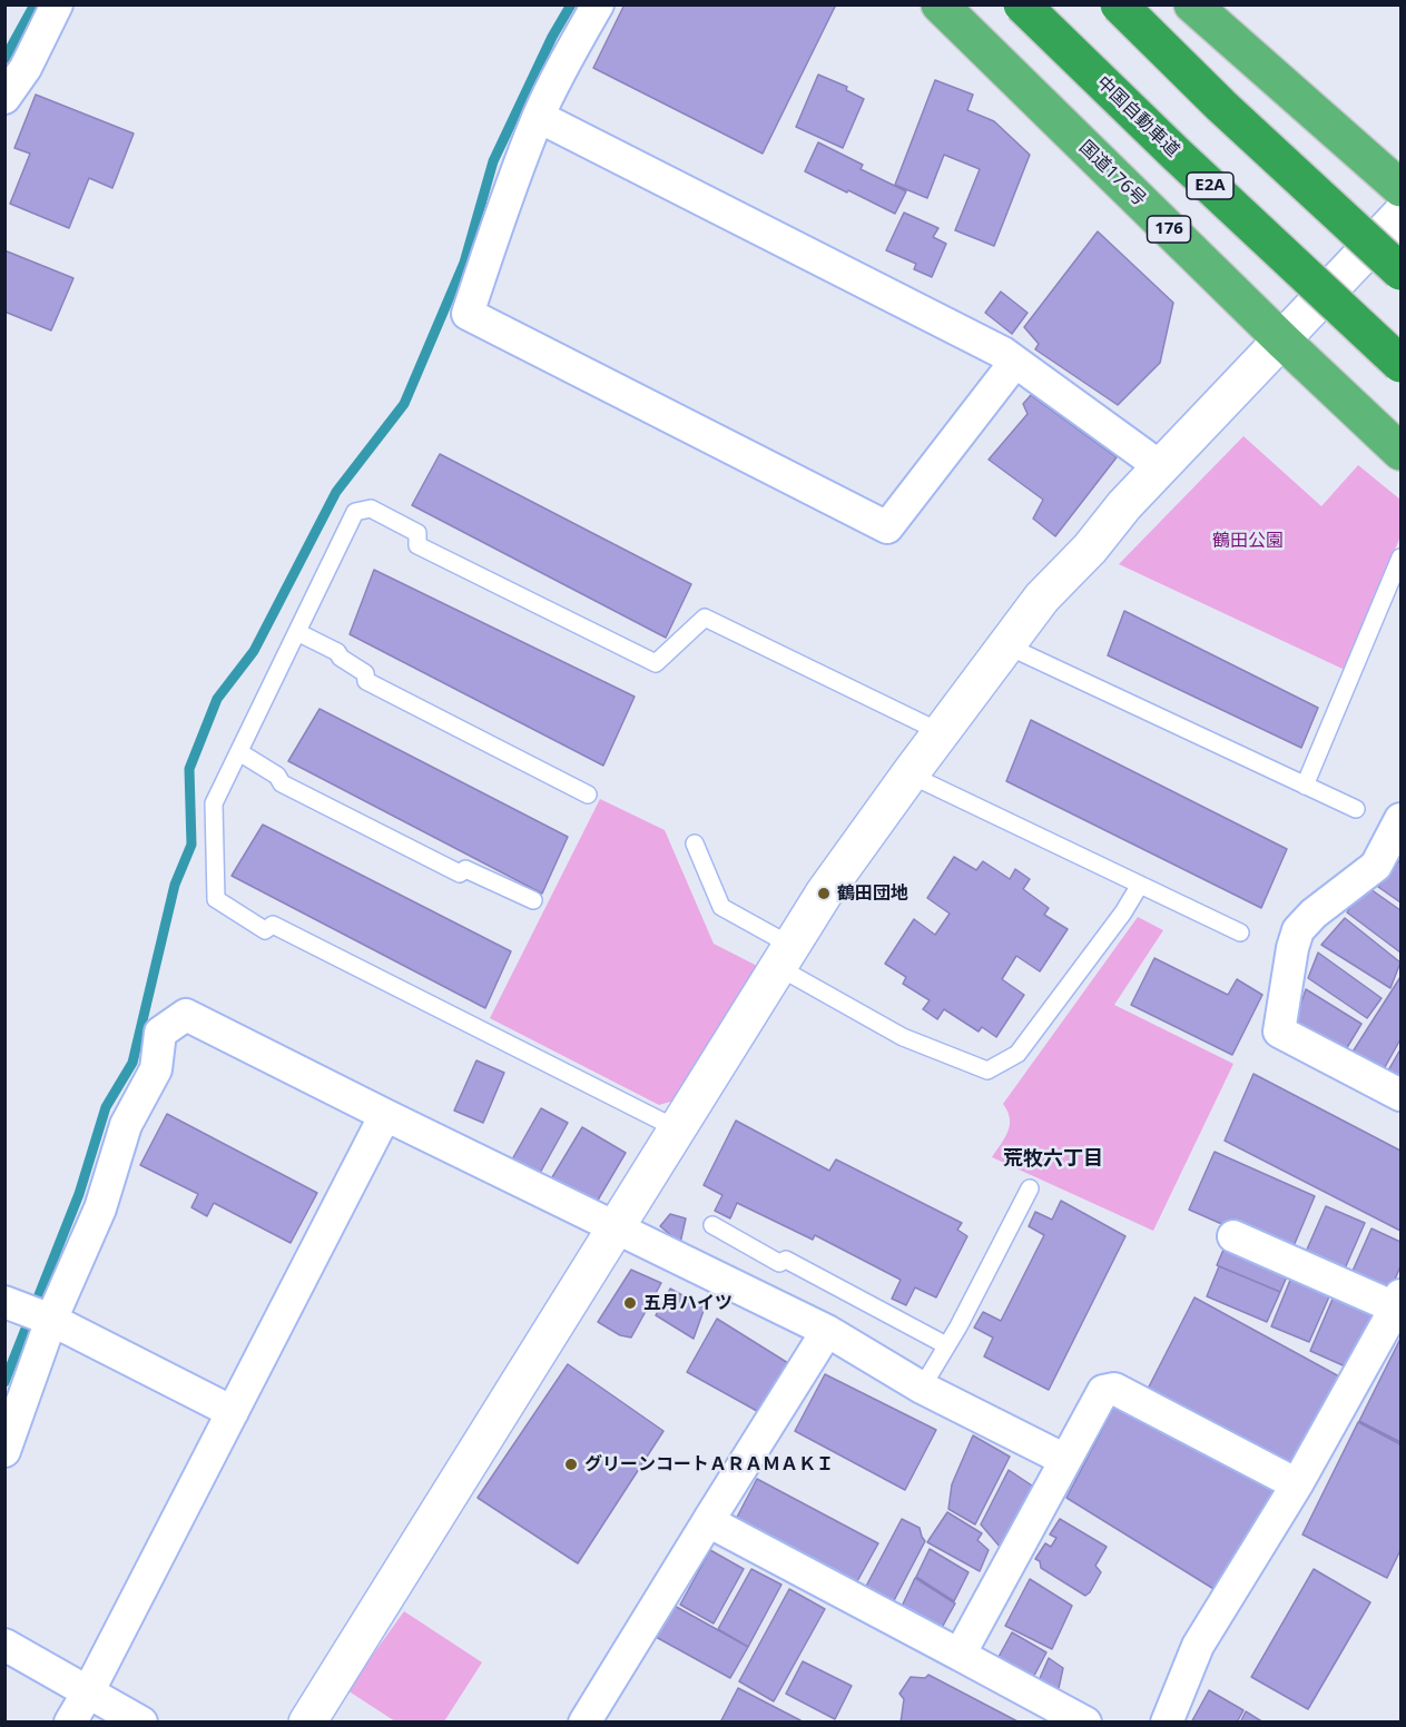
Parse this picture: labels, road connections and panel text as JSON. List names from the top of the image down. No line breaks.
{"streets":{"highway":["中国自動車道","国道176号","E2A","176"]},"districts":["荒牧六丁目"],"parks":["鶴田公園"],"places":["鶴田団地","五月ハイツ","グリーンコートＡＲＡＭＡＫＩ"]}
